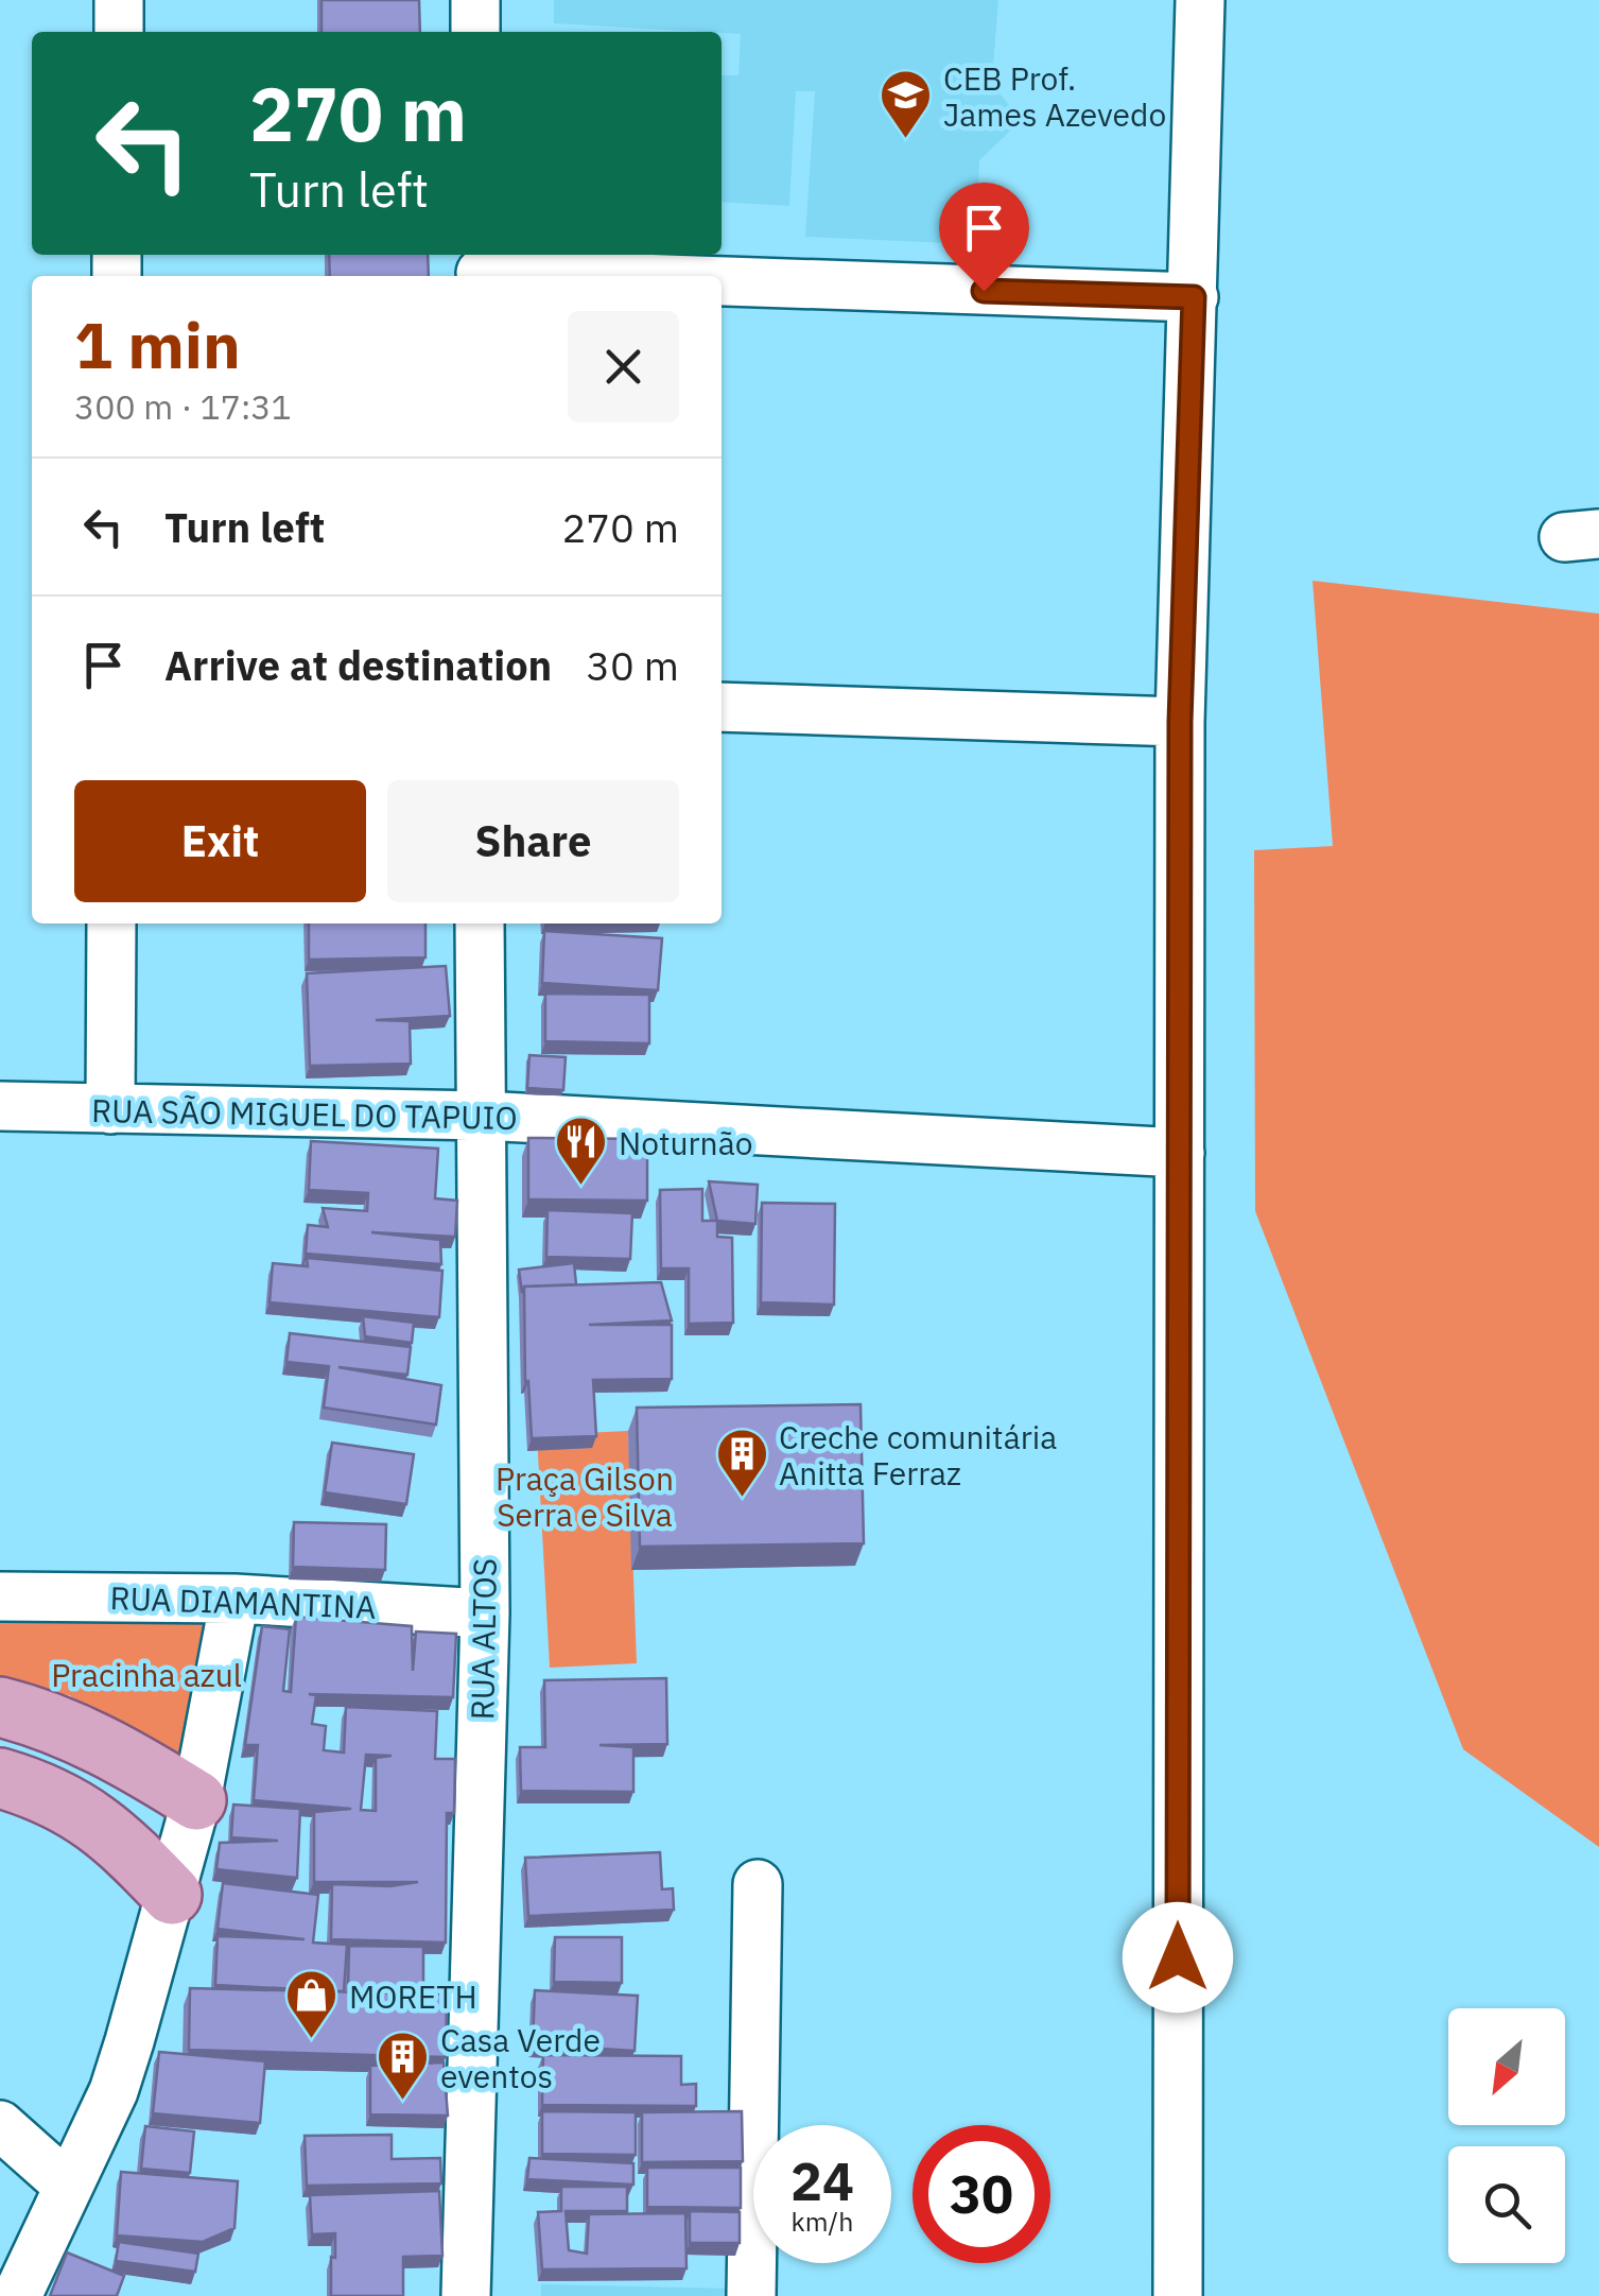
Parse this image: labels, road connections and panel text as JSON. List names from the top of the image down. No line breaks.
{"streets":{"street":["RUA SÃO MIGUEL DO TAPUIO","RUA DIAMANTINA","RUA ALTOS"]},"crossings":[["RUA SÃO MIGUEL DO TAPUIO","RUA ALTOS"],["RUA DIAMANTINA","RUA ALTOS"]],"parks":["Praça Gilson Serra e Silva","Pracinha azul"],"places":{"school or university":["CEB Prof. James Azevedo"],"restaurant":["Noturnão"],"building":["Creche comunitária Anitta Ferraz","Casa Verde eventos"],"shop":["MORETH"]},"north":"bottom left","page":{"turn":["270 m","Turn left"],"heading":["1 min","300 m · 17:31"],"list":[{"name":"Turn left","value":"270 m"},{"name":"Arrive at destination","value":"30 m"}],"buttons":["Exit","Share"],"speed":"24 km/h","limit":"30"}}
